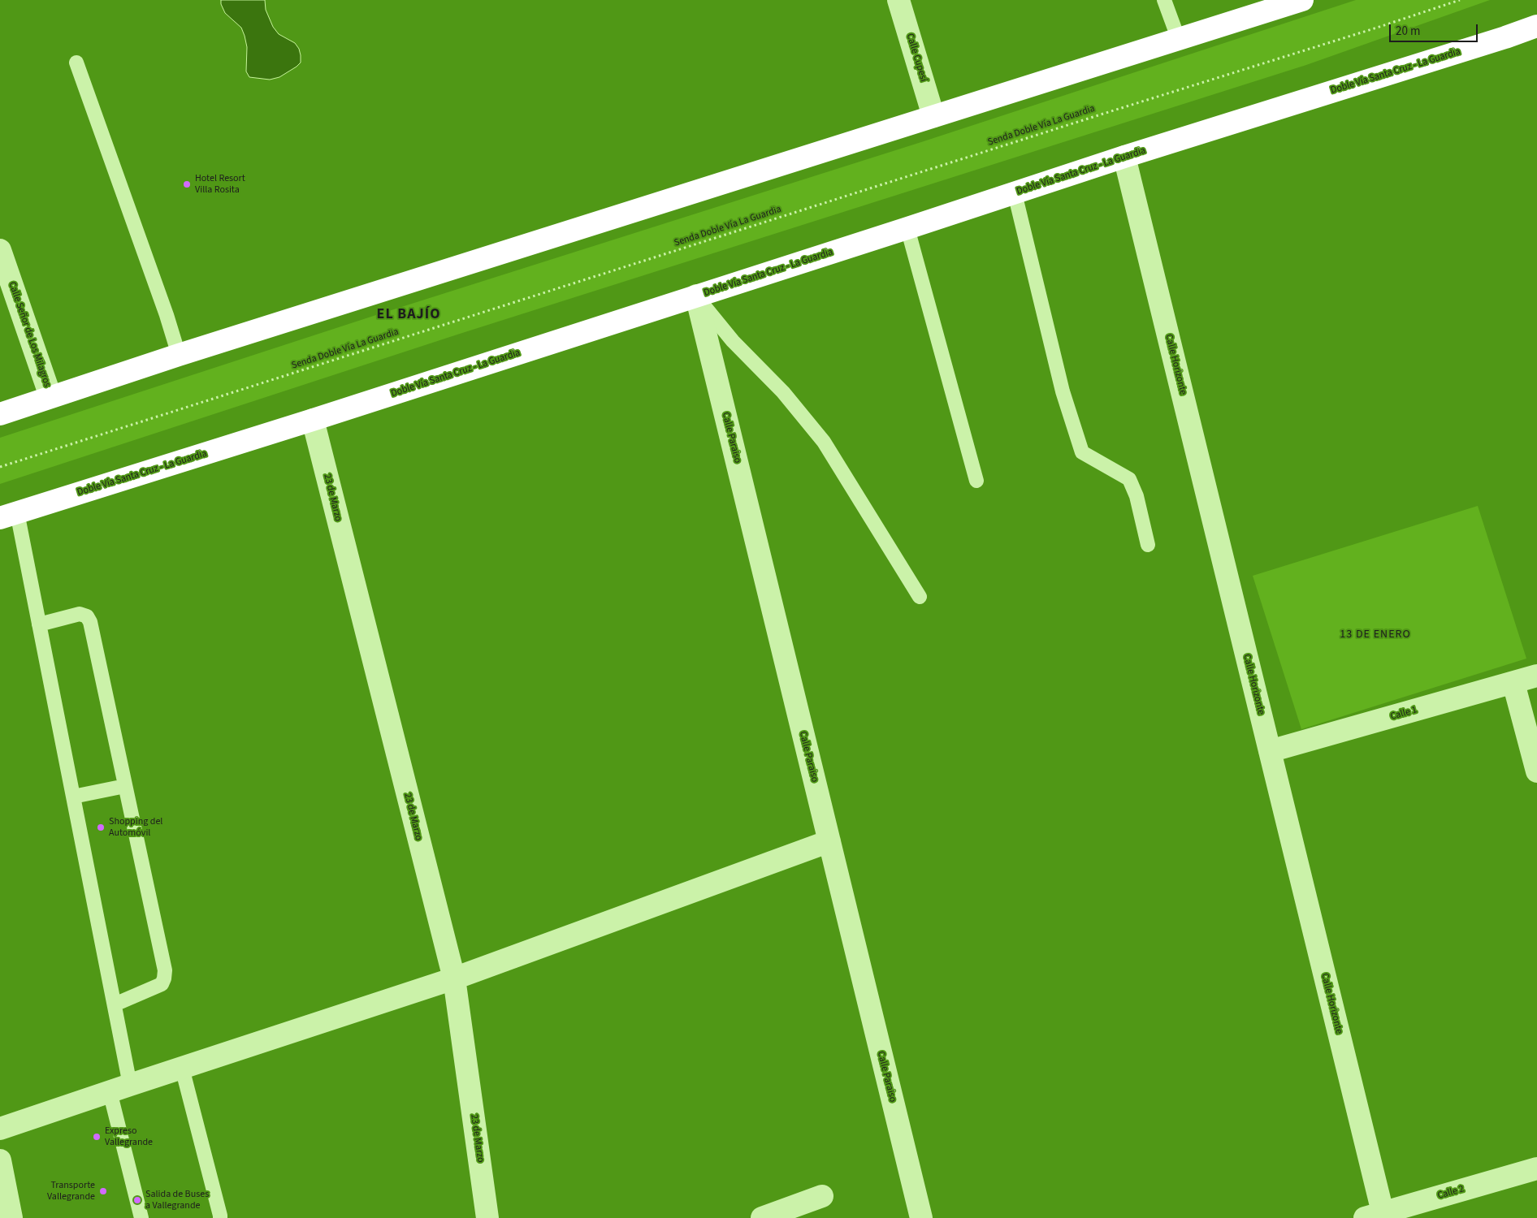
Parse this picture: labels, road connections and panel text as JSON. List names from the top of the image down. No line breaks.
{"streets":{"highway":["Doble Vía Santa Cruz - La Guardia"],"street":["Calle Cupesí","Calle Señor de Los Milagros","Calle Horizonte","Calle Paraiso","23 de Marzo","Calle 1","Calle 2"],"path":["Senda Doble Vía La Guardia"]},"crossings":[["Doble Vía Santa Cruz - La Guardia","Calle Horizonte"],["Doble Vía Santa Cruz - La Guardia","Calle Paraiso"],["Doble Vía Santa Cruz - La Guardia","23 de Marzo"],["Calle Horizonte","Calle 1"],["Calle Horizonte","Calle 2"]],"districts":["EL BAJÍO","13 DE ENERO"],"places":["Hotel Resort Villa Rosita","Shopping del Automóvil","Expreso Vallegrande","Transporte Vallegrande","Salida de Buses a Vallegrande"],"scale_bar":"20 m"}
